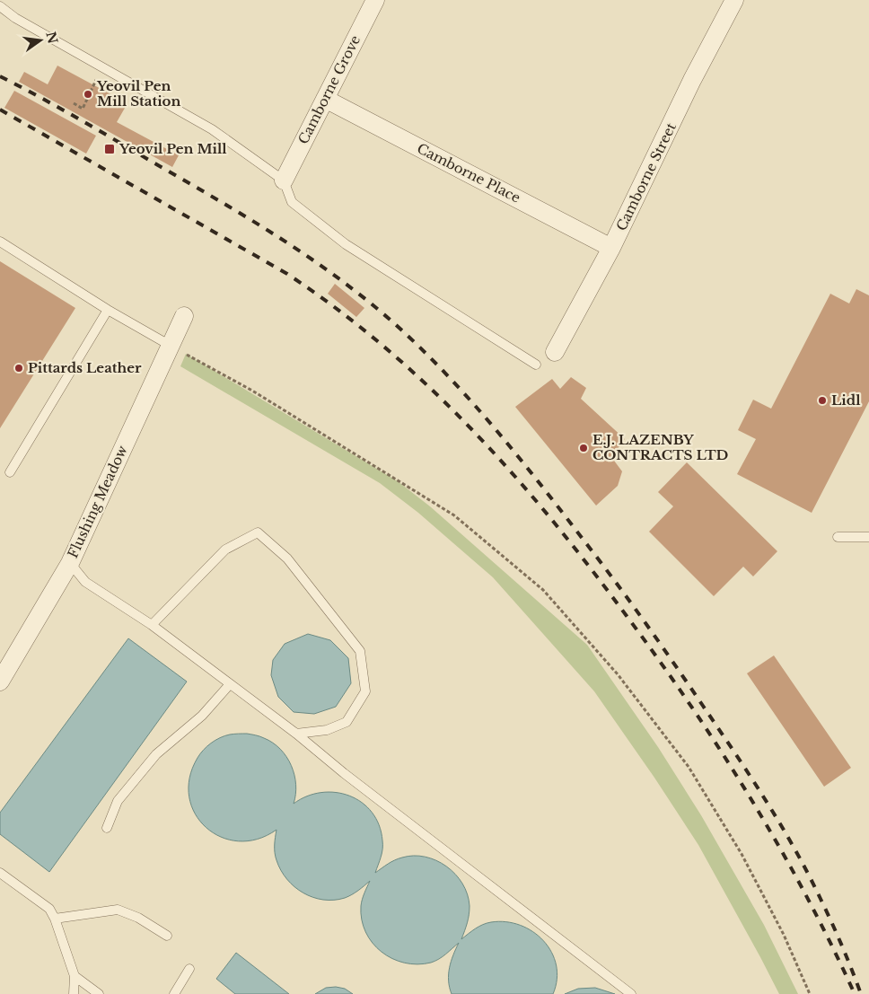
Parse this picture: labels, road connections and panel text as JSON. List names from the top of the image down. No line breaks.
{"streets":{"street":["Camborne Grove","Camborne Place","Camborne Street","Flushing Meadow"]},"crossings":[["Camborne Grove","Camborne Place"],["Camborne Place","Camborne Street"]],"places":{"other":["Yeovil Pen Mill Station","Pittards Leather","Lidl","E.J. LAZENBY CONTRACTS LTD"],"transit":["Yeovil Pen Mill"]},"north":"right"}
